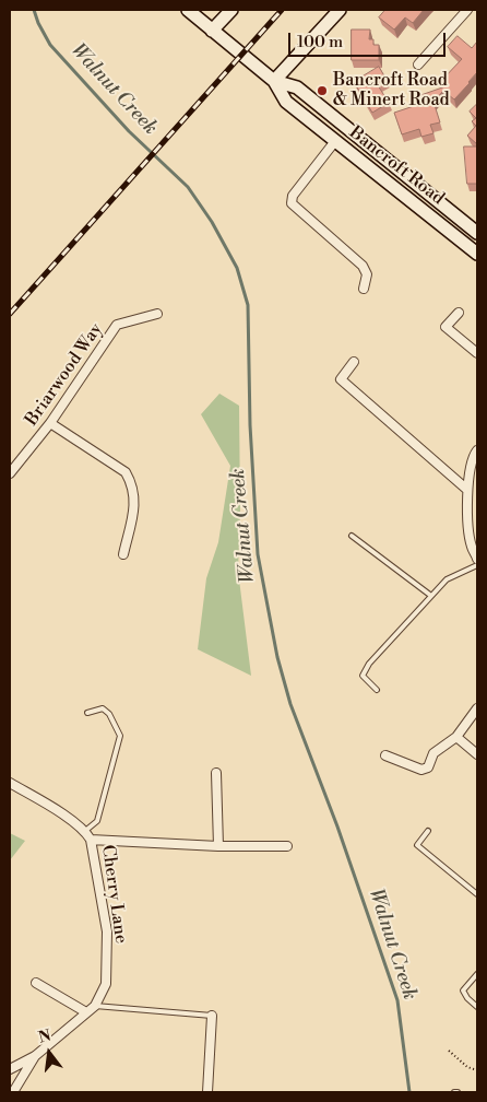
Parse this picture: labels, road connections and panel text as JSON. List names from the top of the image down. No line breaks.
{"streets":{"street":["Bancroft Road","Briarwood Way","Cherry Lane"]},"water":["Walnut Creek"],"places":["Bancroft Road & Minert Road"],"scale_bar":"100 m","north":"top"}
